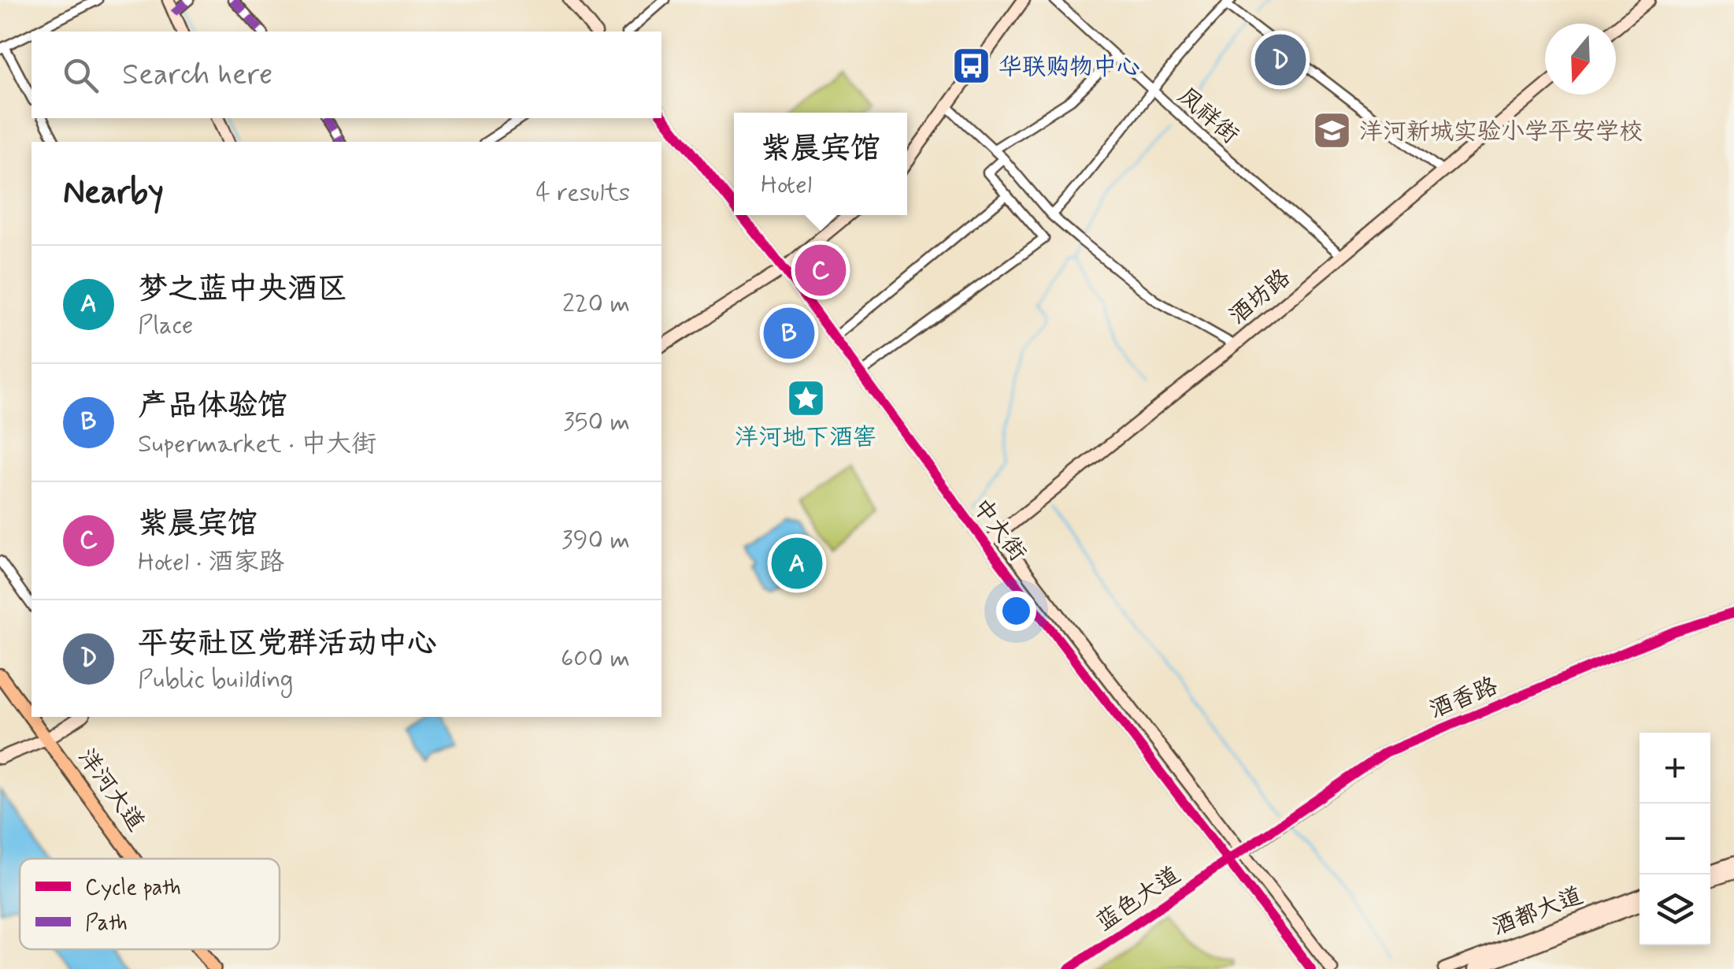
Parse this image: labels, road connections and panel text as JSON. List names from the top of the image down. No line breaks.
{"streets":{"main road":["洋河大道"],"street":["凤祥街","酒坊路","中大街","酒香路","蓝色大道","酒都大道"]},"crossings":[["凤祥街","酒坊路"],["酒坊路","中大街"],["中大街","酒香路"],["中大街","蓝色大道"],["酒香路","蓝色大道"]],"places":{"bus stop":["华联购物中心"],"school or university":["洋河新城实验小学平安学校"],"place":["洋河地下酒窖"]},"legend":["Cycle path","Path"],"north":"bottom","page":{"pins":["D","C","B","A"],"search":"Search here","popup":["紫晨宾馆","Hotel"],"heading":["Nearby","4 results"],"list":[{"mark":"A","name":"梦之蓝中央酒区","note":"Place","value":"220 m"},{"mark":"B","name":"产品体验馆","note":"Supermarket · 中大街","value":"350 m"},{"mark":"C","name":"紫晨宾馆","note":"Hotel · 酒家路","value":"390 m"},{"mark":"D","name":"平安社区党群活动中心","note":"Public building","value":"600 m"}],"map_buttons":["+","−"]}}
